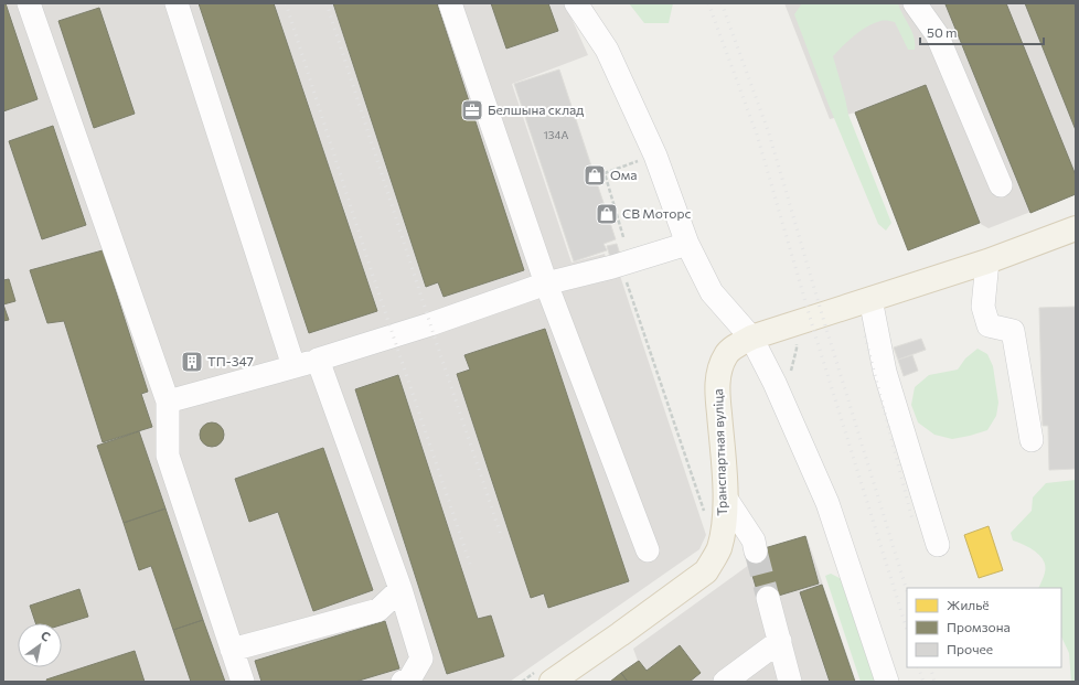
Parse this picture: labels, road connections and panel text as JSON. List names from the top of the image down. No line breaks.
{"streets":{"main road":["Транспартная вуліца"]},"places":{"office":["Белшына склад"],"shop":["Ома","СВ Моторс"],"building":["ТП-347"]},"house_numbers":["134А"],"legend":["Жильё","Промзона","Прочее"],"scale_bar":"50 m","north":"top right"}
